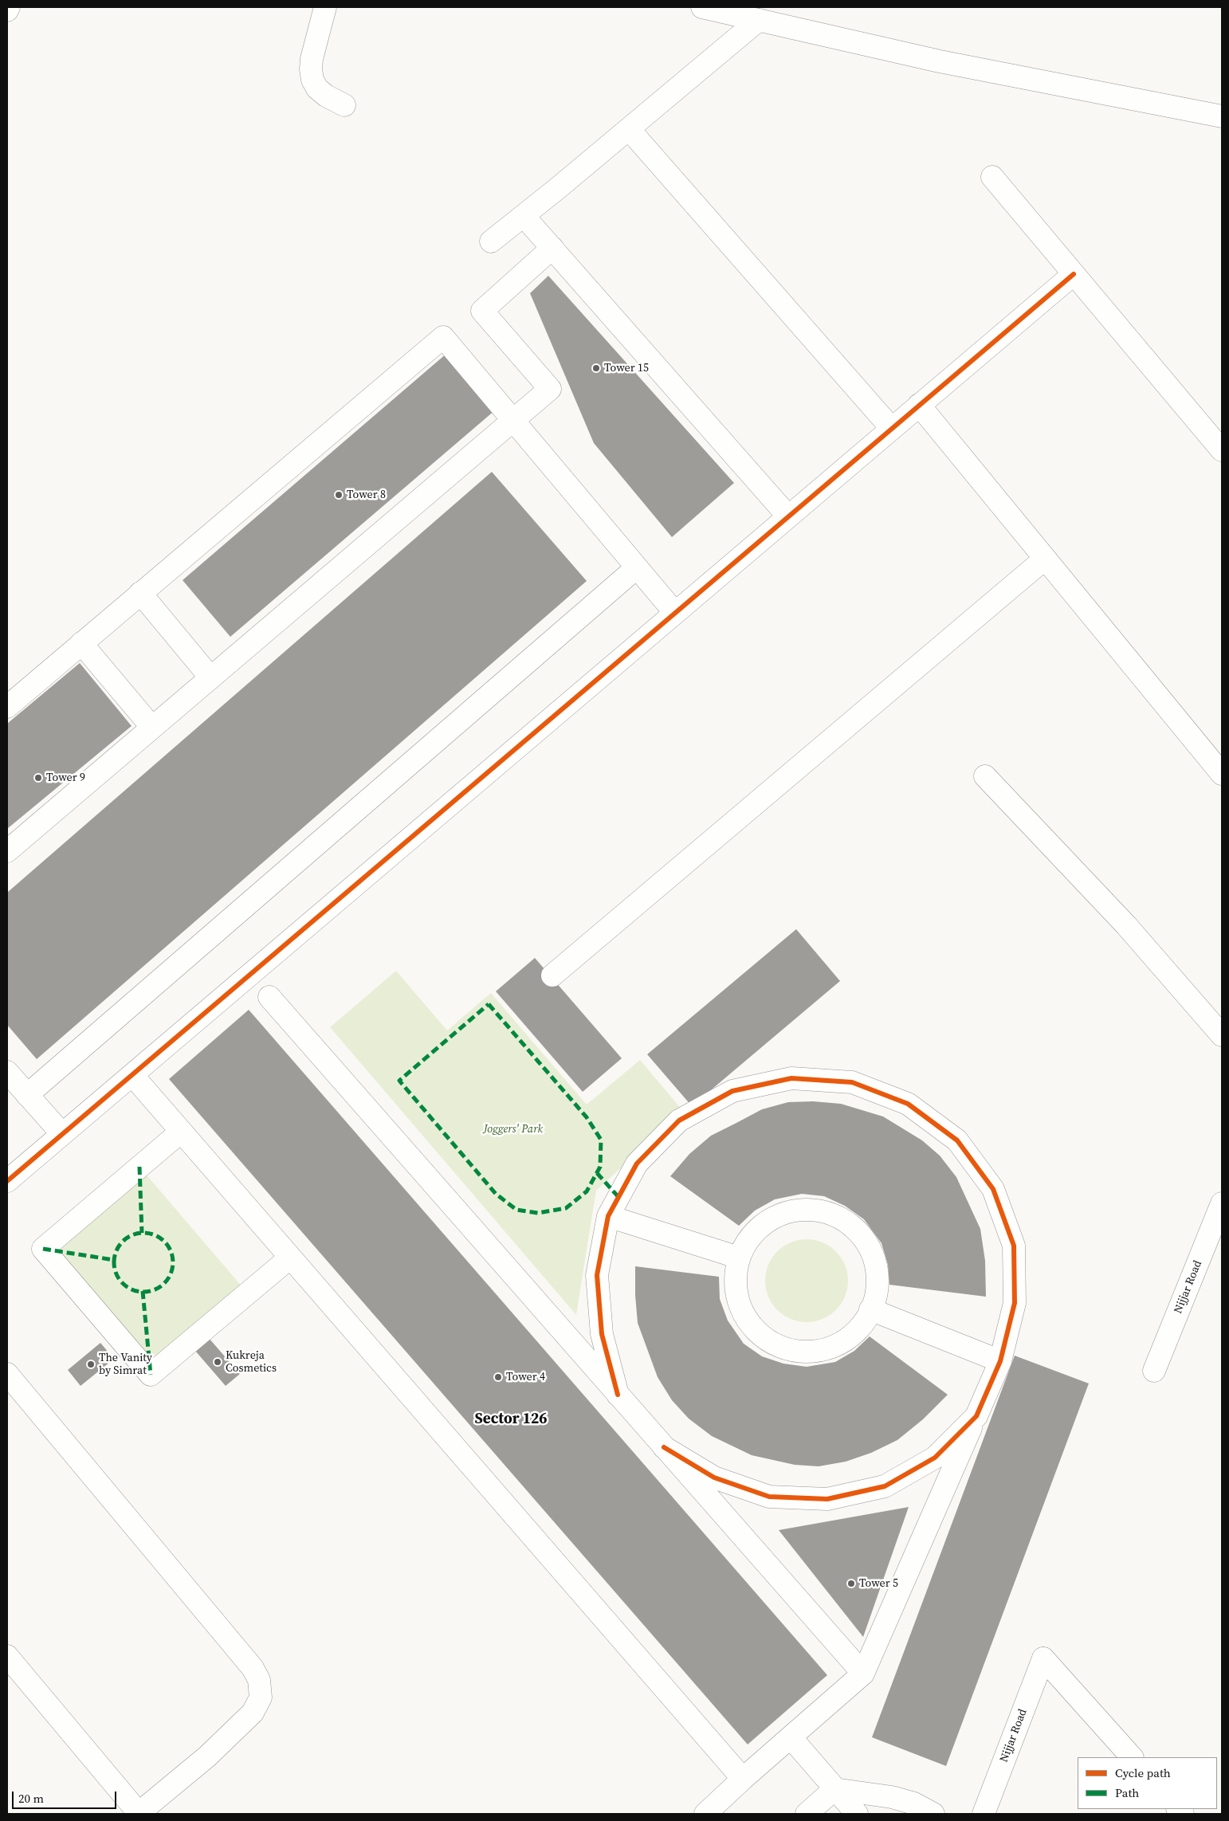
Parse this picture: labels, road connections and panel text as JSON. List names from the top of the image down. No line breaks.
{"streets":{"street":["Nijjar Road"]},"districts":["Sector 126"],"parks":["Joggers' Park"],"places":["Tower 15","Tower 8","Tower 9","Kukreja Cosmetics","The Vanity by Simrat","Tower 4","Tower 5"],"legend":["Cycle path","Path"],"scale_bar":"20 m"}
